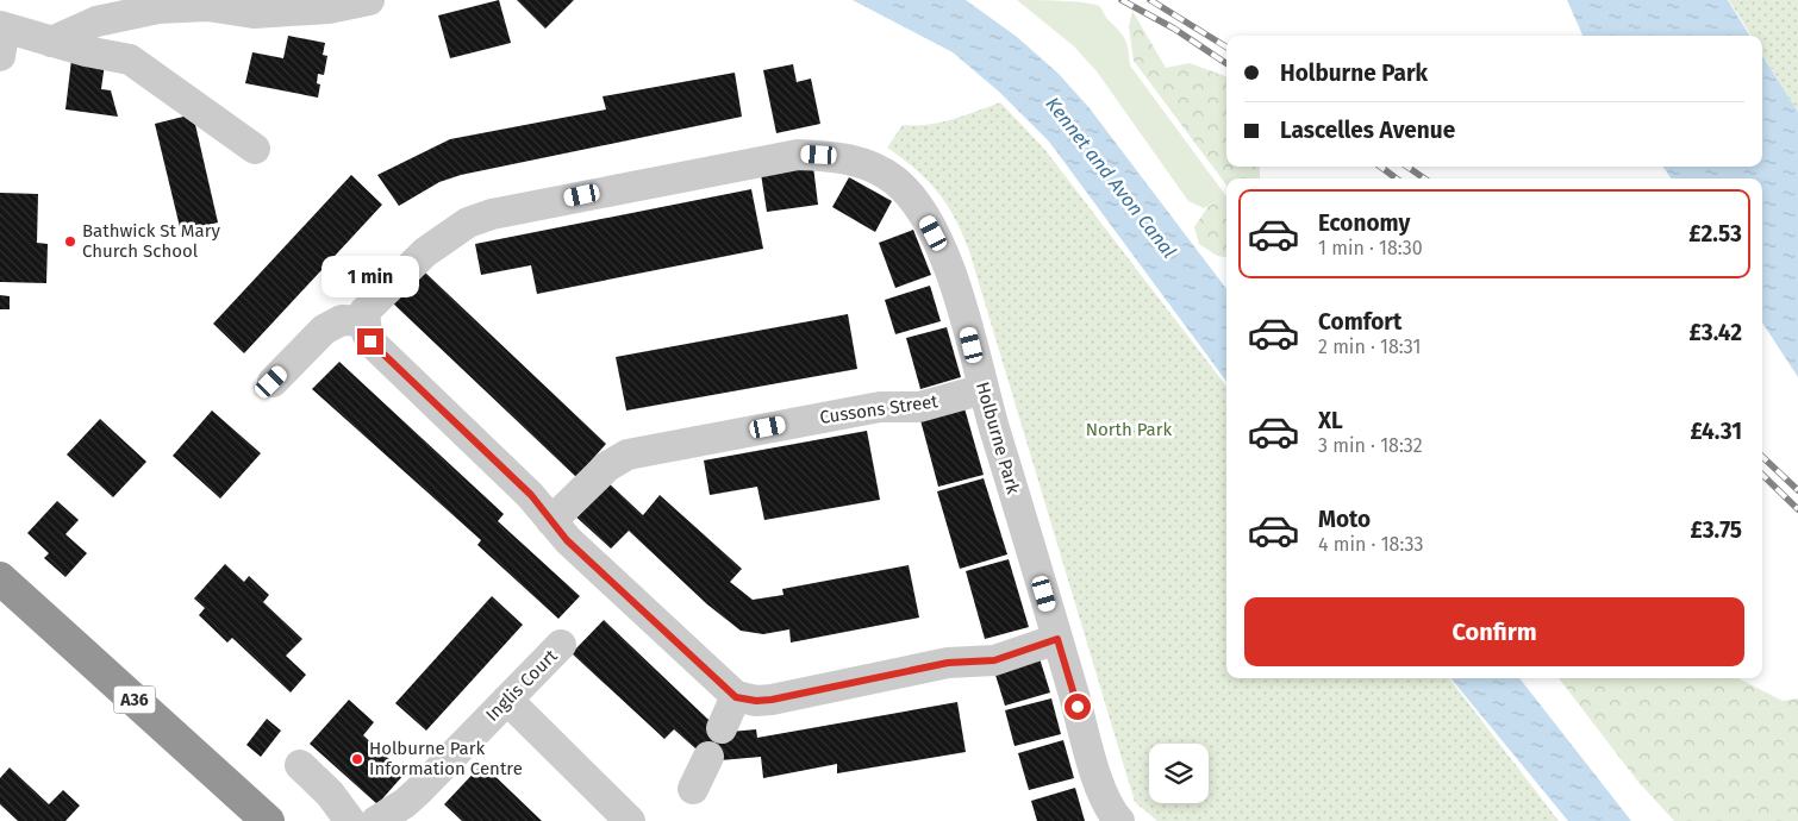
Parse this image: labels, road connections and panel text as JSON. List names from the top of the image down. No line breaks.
{"streets":{"highway":["A36"],"street":["Cussons Street","Holburne Park","Inglis Court"]},"crossings":[["Cussons Street","Holburne Park"]],"water":["Kennet and Avon Canal"],"parks":["North Park"],"places":["Bathwick St Mary Church School","Holburne Park Information Centre"],"page":{"banner":["Holburne Park","Lascelles Avenue"],"list":[{"name":"Economy","note":"1 min · 18:30","value":"£2.53"},{"name":"Comfort","note":"2 min · 18:31","value":"£3.42"},{"name":"XL","note":"3 min · 18:32","value":"£4.31"},{"name":"Moto","note":"4 min · 18:33","value":"£3.75"}],"bubble":"1 min","buttons":"Confirm"}}
